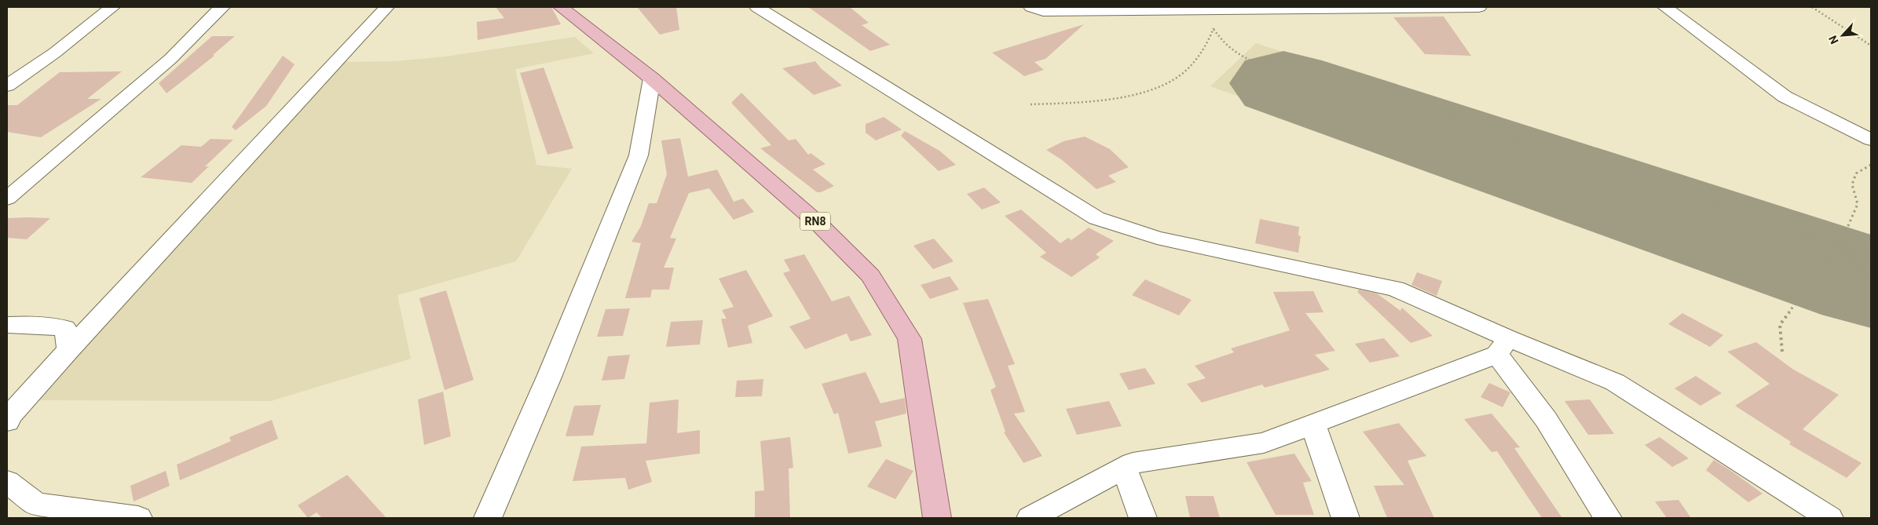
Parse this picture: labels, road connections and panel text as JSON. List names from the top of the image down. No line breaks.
{"streets":{"main road":["RN8"]},"north":"bottom left"}
